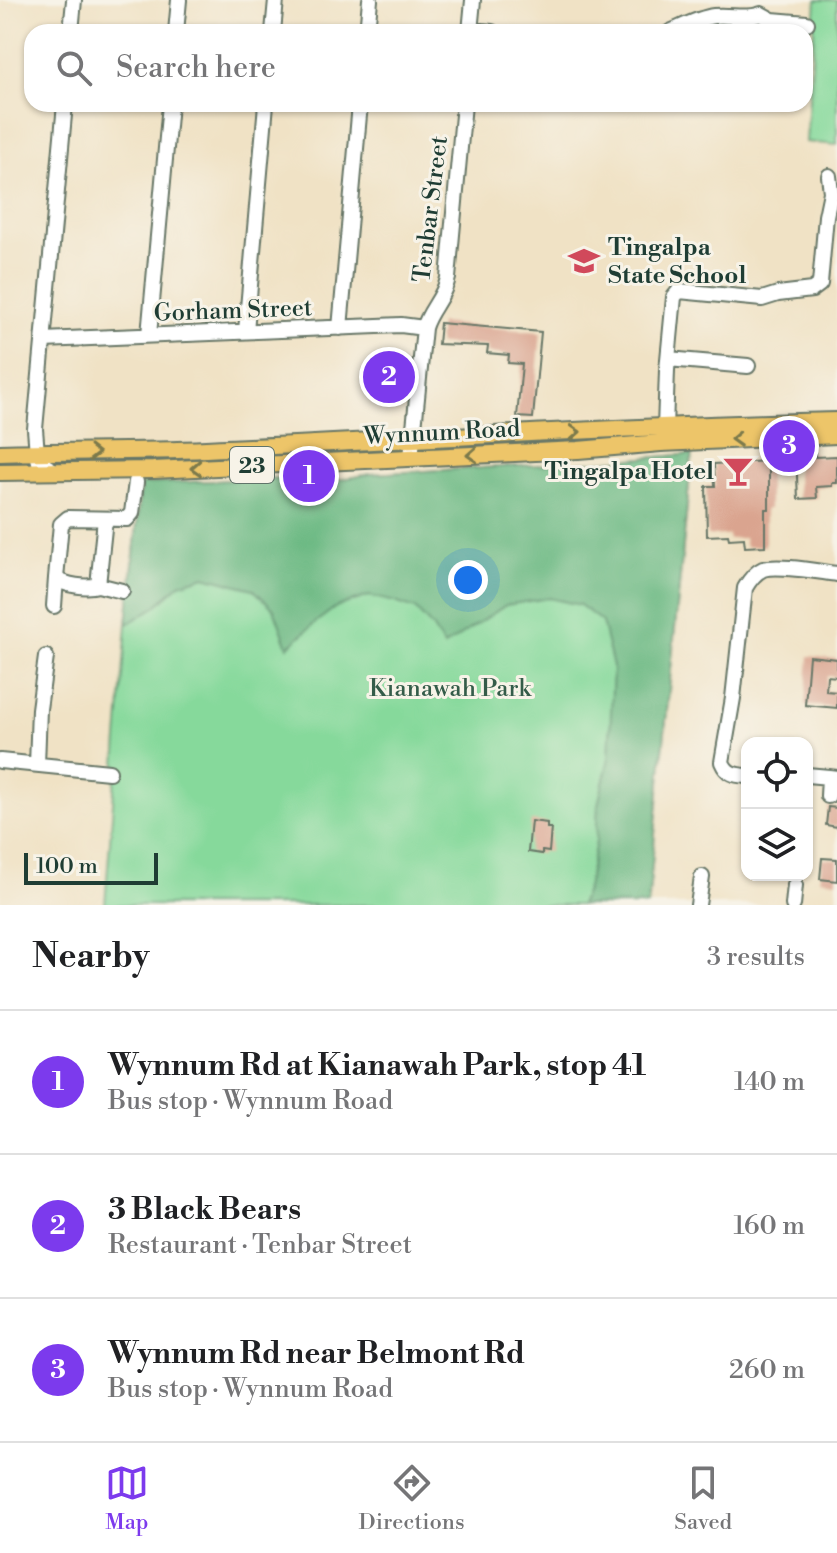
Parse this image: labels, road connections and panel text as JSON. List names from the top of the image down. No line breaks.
{"streets":{"main road":["Wynnum Road","23"],"street":["Tenbar Street","Gorham Street"]},"crossings":[["Tenbar Street","Gorham Street"],["Tenbar Street","Wynnum Road"],["Wynnum Road","23"]],"parks":["Kianawah Park"],"places":{"school or university":["Tingalpa State School"],"bar":["Tingalpa Hotel"]},"scale_bar":"100 m","page":{"search":"Search here","pins":["2","3","1"],"scale":"100 m","heading":["Nearby","3 results"],"list":[{"mark":"1","name":"Wynnum Rd at Kianawah Park, stop 41","note":"Bus stop · Wynnum Road","value":"140 m"},{"mark":"2","name":"3 Black Bears","note":"Restaurant · Tenbar Street","value":"160 m"},{"mark":"3","name":"Wynnum Rd near Belmont Rd","note":"Bus stop · Wynnum Road","value":"260 m"}],"nav":["Map","Directions","Saved"]}}
